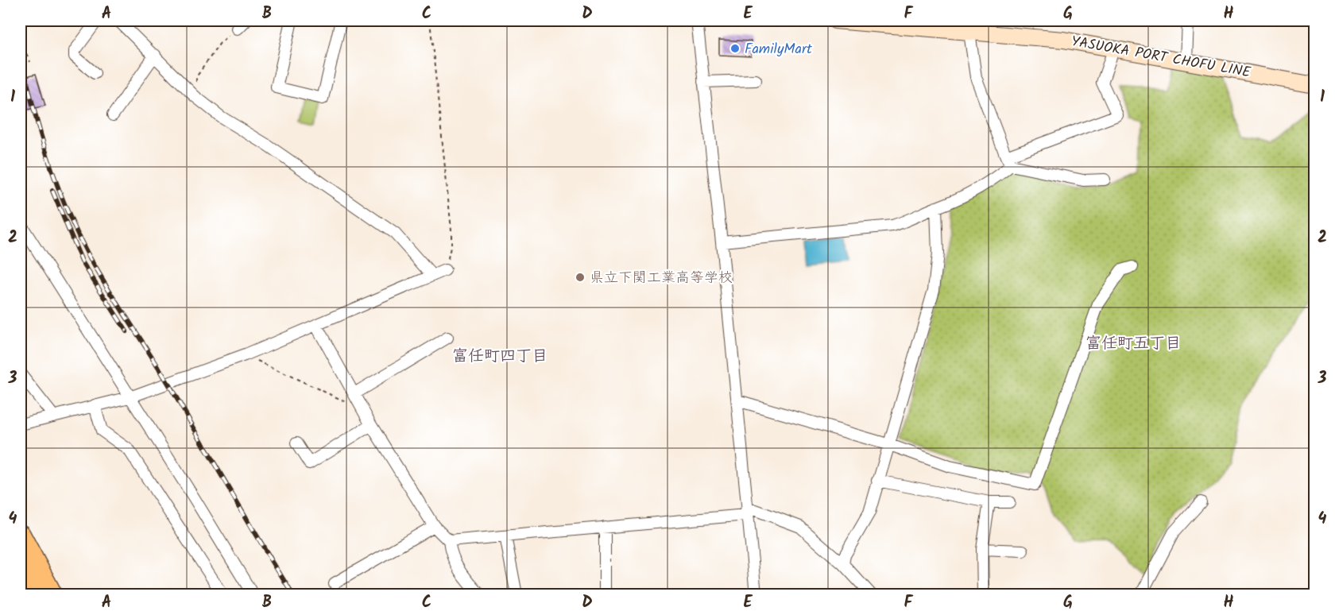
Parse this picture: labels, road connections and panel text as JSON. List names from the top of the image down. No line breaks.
{"streets":{"main road":["YASUOKA PORT CHOFU LINE"]},"districts":["富任町五丁目","富任町四丁目"],"places":["FamilyMart","県立下関工業高等学校"],"grid":{"columns":["A","B","C","D","E","F","G","H"],"rows":["1","2","3","4"]}}
